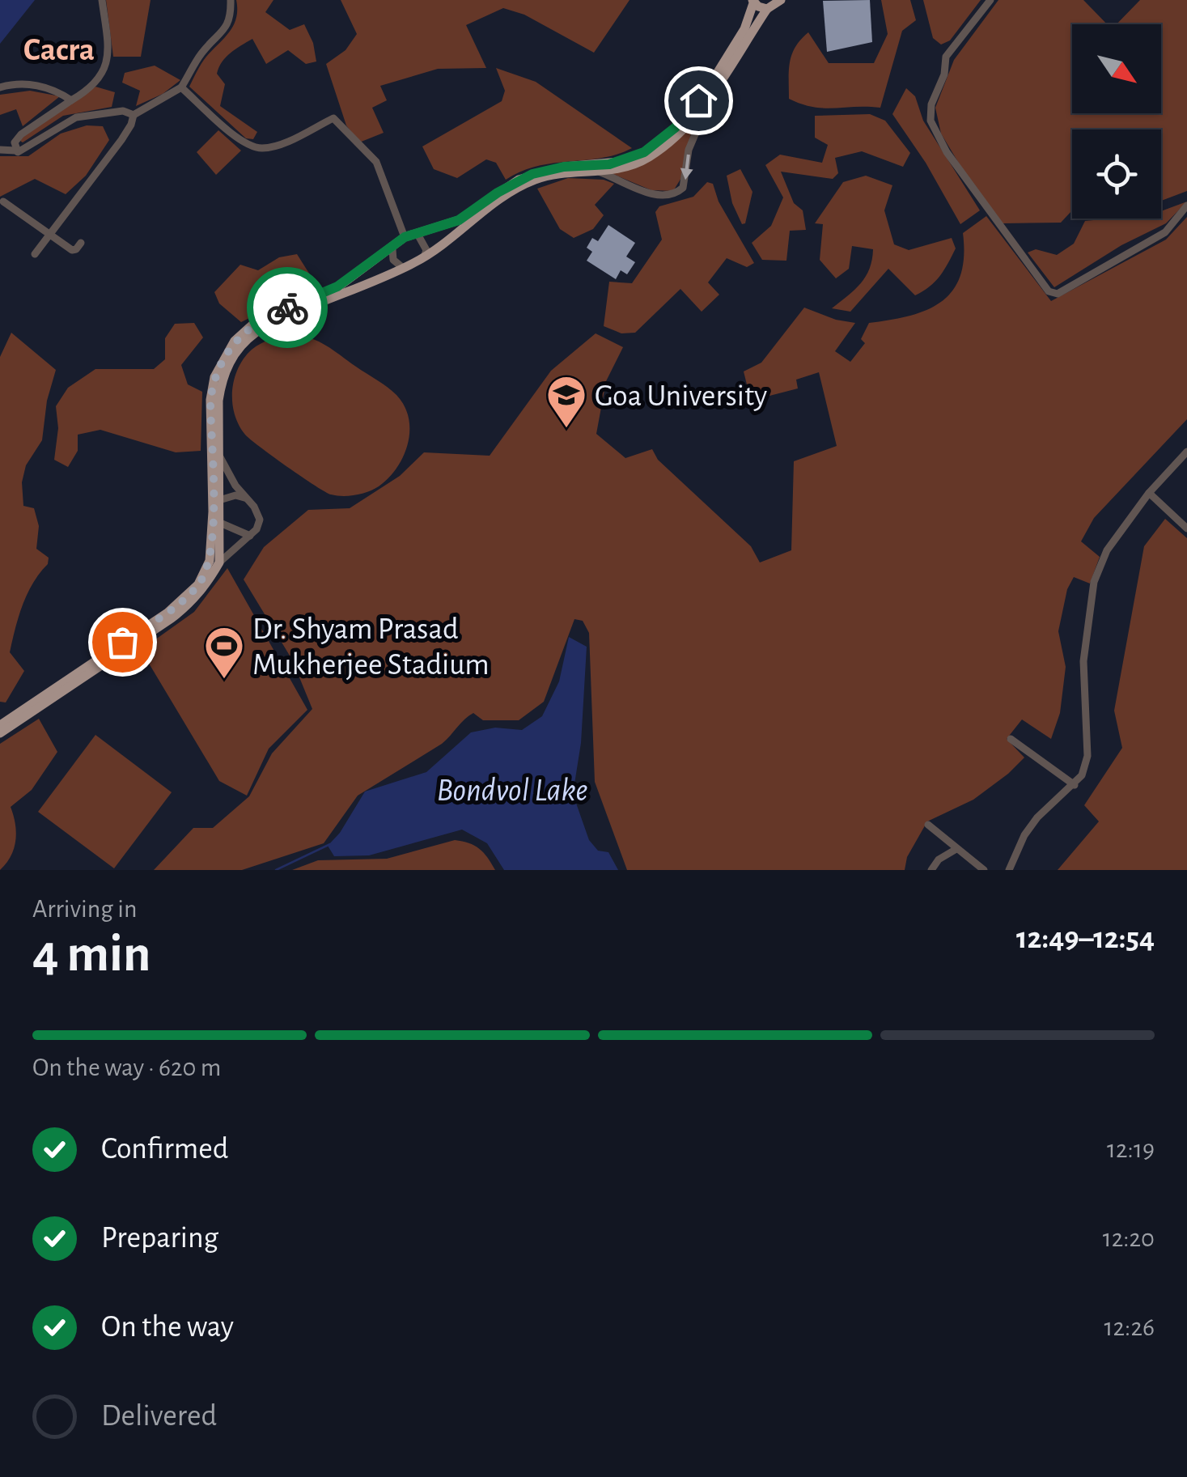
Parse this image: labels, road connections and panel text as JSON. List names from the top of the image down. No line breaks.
{"districts":["Cacra"],"water":["Bondvol Lake"],"places":{"school or university":["Goa University"],"sports":["Dr. Shyam Prasad Mukherjee Stadium"]},"north":"bottom right","page":{"heading":["4 min","Arriving in","12:49–12:54"],"bar":"On the way · 620 m","list":[["Confirmed","12:19"],["Preparing","12:20"],["On the way","12:26"],"Delivered"]}}
